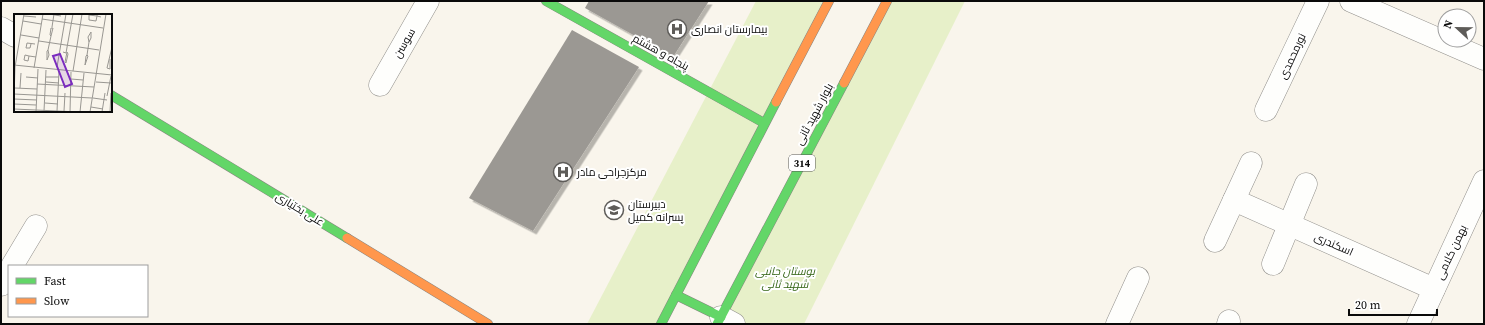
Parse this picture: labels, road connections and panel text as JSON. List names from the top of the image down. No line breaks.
{"streets":{"main road":["پنجاه و هشتم","بلوار شهید ثانی","314","علی بختیاری"],"street":["سوسن","نورمحمدی","اسکندری","بهمن کلامی"]},"crossings":[["اسکندری","بهمن کلامی"]],"parks":["بوستان جانبی شهید ثانی"],"places":{"hospital":["بیمارستان انصاری","مرکزجراحی مادر"],"school or university":["دبیرستان پسرانه کمیل"]},"legend":["Fast","Slow"],"scale_bar":"20 m","north":"left"}
